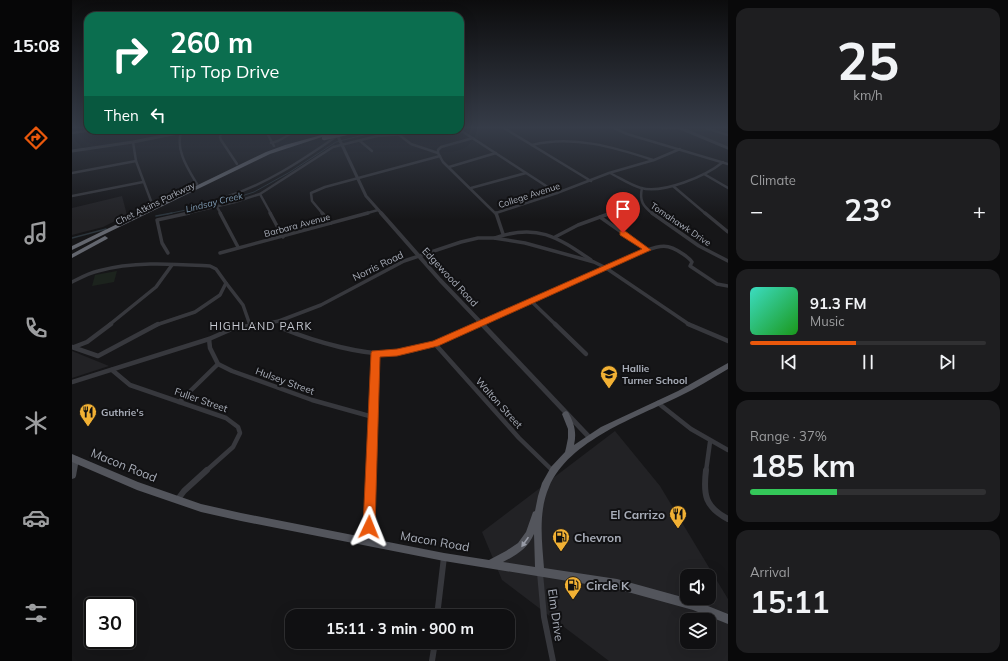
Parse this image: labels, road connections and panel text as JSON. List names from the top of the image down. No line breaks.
{"streets":{"highway":["Chet Atkins Parkway"],"main road":["Macon Road"],"street":["College Avenue","Tomahawk Drive","Barbara Avenue","Norris Road","Edgewood Road","Hulsey Street","Fuller Street","Walton Street","Elm Drive"]},"crossings":[["Barbara Avenue","Edgewood Road"],["Norris Road","Edgewood Road"],["Norris Road","Fuller Street"],["Fuller Street","Macon Road"],["Macon Road","Elm Drive"]],"districts":["HIGHLAND PARK"],"water":["Lindsay Creek"],"places":{"school or university":["Hallie Turner School"],"restaurant":["Guthrie's","El Carrizo"],"fuel station":["Chevron","Circle K"]},"page":{"tabs":"15:08","tile":[["25","km/h"],"Climate",["Range · 37%","185 km"],["Arrival","15:11"]],"turn":["260 m","Tip Top Drive"],"then":"Then","heat":["−","23°","+"],"song":["91.3 FM","Music"],"limit":"30","trip":"15:11 · 3 min · 900 m"}}
